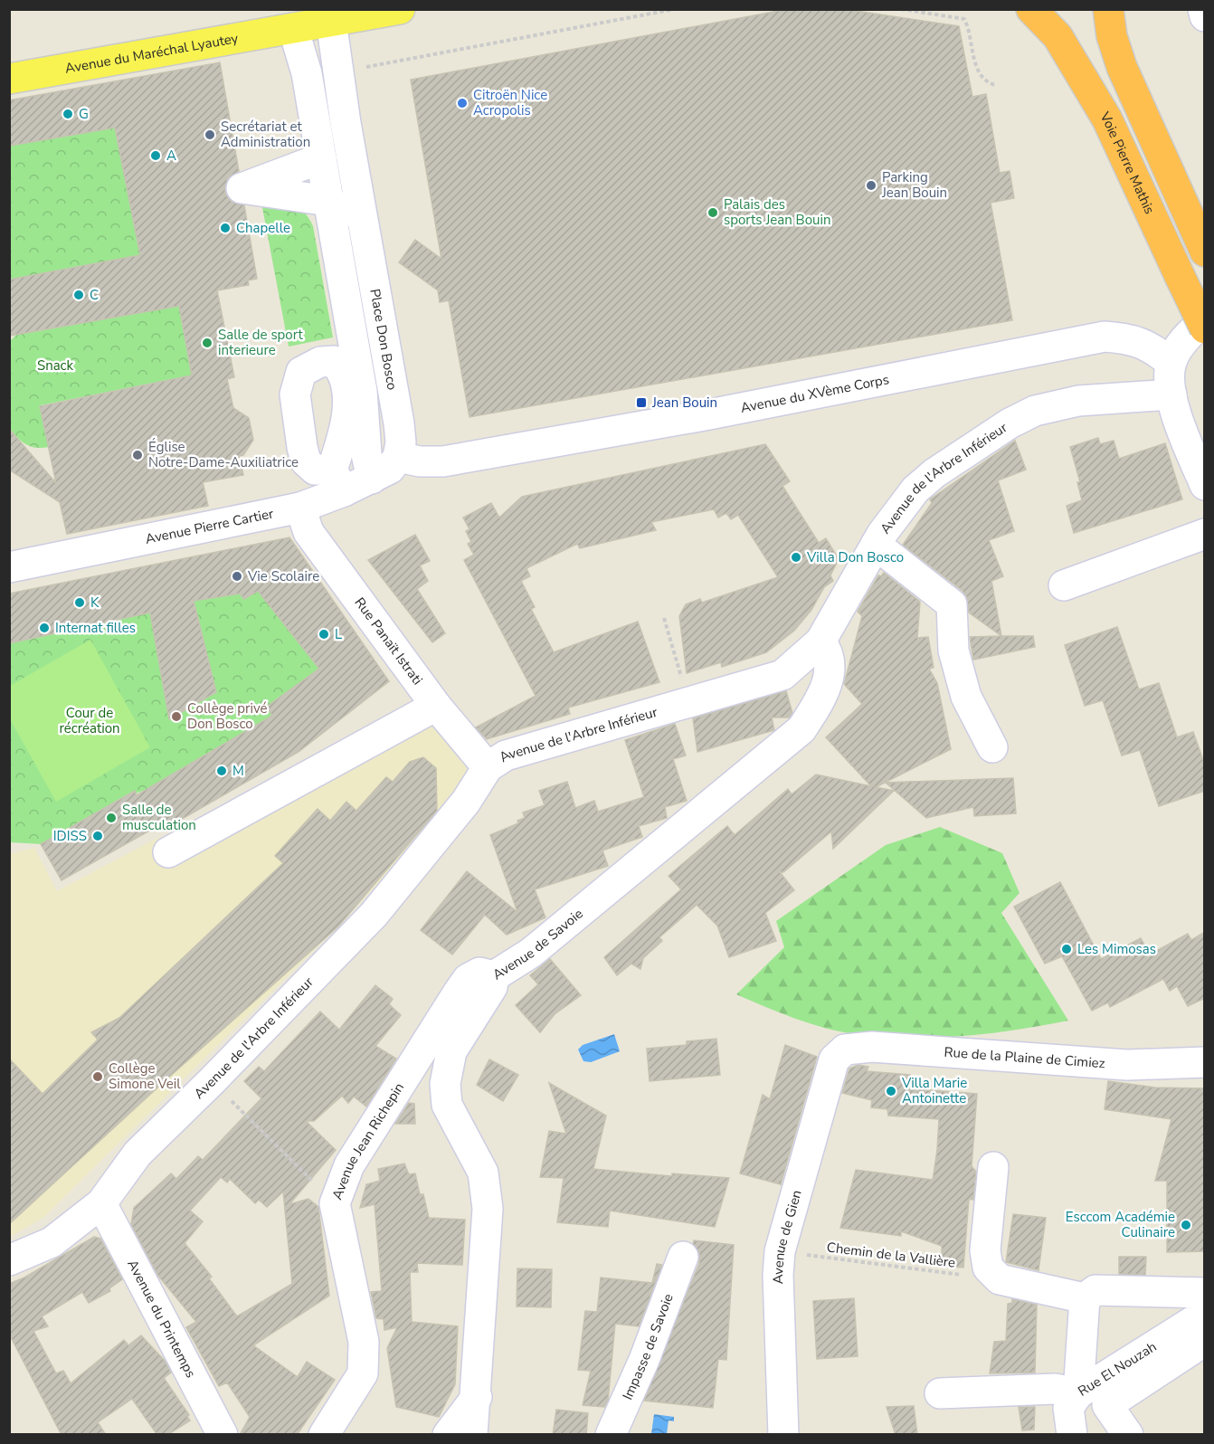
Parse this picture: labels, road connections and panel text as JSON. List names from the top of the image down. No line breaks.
{"streets":{"highway":["Voie Pierre Mathis"],"main road":["Avenue du Maréchal Lyautey"],"street":["Place Don Bosco","Avenue du XVème Corps","Avenue de l'Arbre Inférieur","Avenue Pierre Cartier","Rue Panaït Istrati","Avenue de Savoie","Rue de la Plaine de Cimiez","Avenue Jean Richepin","Avenue de Gien","Avenue du Printemps","Impasse de Savoie","Rue El Nouzah"],"path":["Chemin de la Vallière"]},"crossings":[["Avenue du Maréchal Lyautey","Place Don Bosco"],["Place Don Bosco","Avenue du XVème Corps"],["Place Don Bosco","Avenue Pierre Cartier"],["Avenue du XVème Corps","Avenue Pierre Cartier"],["Avenue de l'Arbre Inférieur","Rue Panaït Istrati"],["Avenue de l'Arbre Inférieur","Avenue de Savoie"],["Avenue de l'Arbre Inférieur","Avenue du Printemps"],["Avenue Pierre Cartier","Rue Panaït Istrati"],["Avenue de Savoie","Avenue Jean Richepin"],["Rue de la Plaine de Cimiez","Avenue de Gien"],["Avenue de Gien","Chemin de la Vallière"]],"parks":["Snack","Cour de récréation"],"places":{"other":["Citroën Nice Acropolis","G","Secrétariat et Administration","A","Parking Jean Bouin","Palais des sports Jean Bouin","Chapelle","C","Salle de sport interieure","Église Notre-Dame-Auxiliatrice","Villa Don Bosco","Vie Scolaire","K","Internat filles","L","Collège privé Don Bosco","M","Salle de musculation","IDISS","Les Mimosas","Collège Simone Veil","Villa Marie Antoinette","Esccom Académie Culinaire"],"transit":["Jean Bouin"]}}
